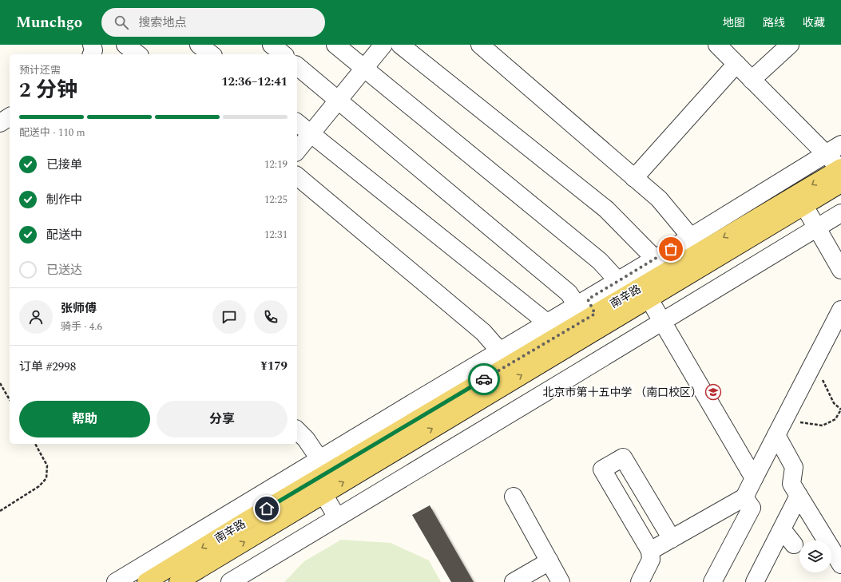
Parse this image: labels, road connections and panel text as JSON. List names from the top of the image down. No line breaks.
{"streets":{"main road":["南辛路"]},"places":{"school or university":["北京市第十五中学 （南口校区）"]},"page":{"header":"Munchgo","search":"搜索地点","nav":["地图","路线","收藏"],"heading":["2 分钟","预计还需","12:36–12:41"],"panel":["张师傅","骑手 · 4.6","订单 #2998","¥179"],"bar":"配送中 · 110 m","list":[["已接单","12:19"],["制作中","12:25"],["配送中","12:31"],"已送达"],"buttons":["帮助","分享"]}}
